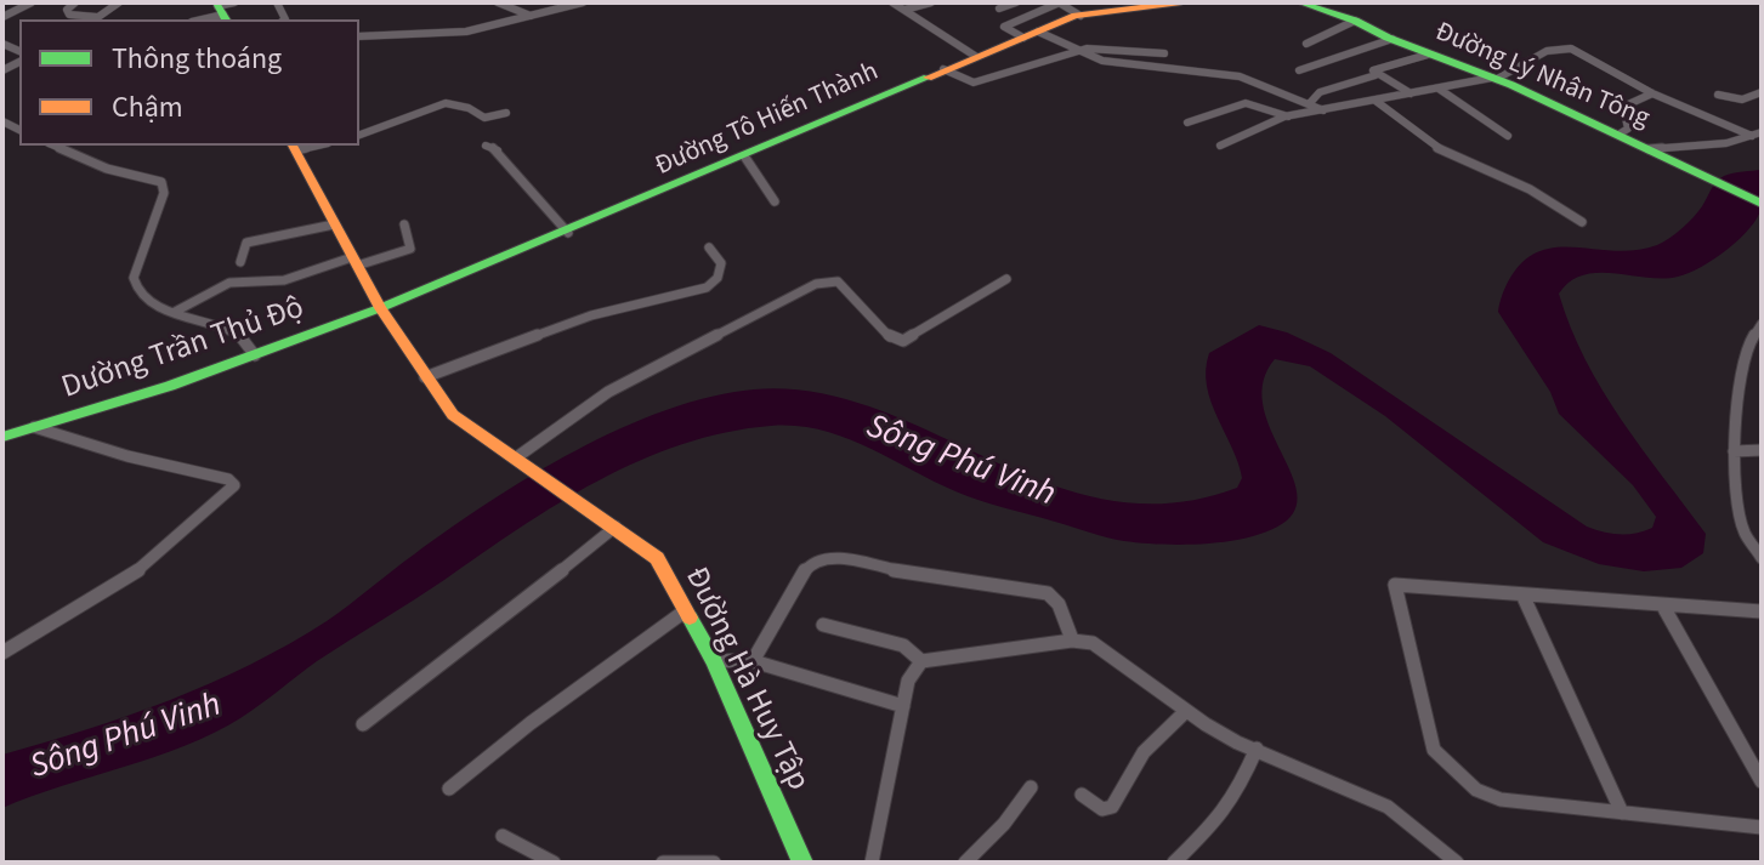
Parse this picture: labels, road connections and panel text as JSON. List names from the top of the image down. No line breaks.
{"streets":{"street":["Đường Lý Nhân Tông","Đường Tô Hiến Thành","Dường Trần Thủ Độ","Đường Hà Huy Tập"]},"crossings":[["Đường Tô Hiến Thành","Dường Trần Thủ Độ"],["Đường Tô Hiến Thành","Đường Hà Huy Tập"],["Dường Trần Thủ Độ","Đường Hà Huy Tập"]],"water":["Sông Phú Vinh"],"legend":["Thông thoáng","Chậm"]}
